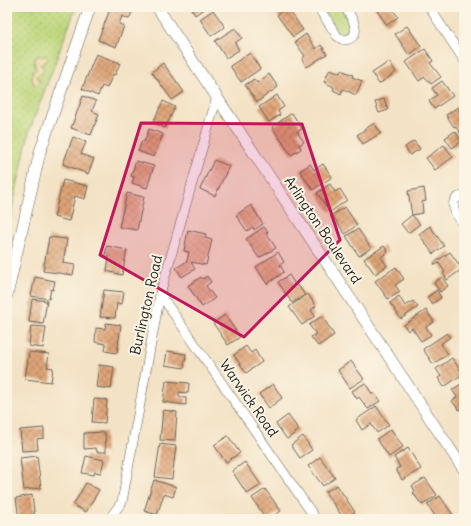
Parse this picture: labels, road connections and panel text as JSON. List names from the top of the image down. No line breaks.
{"streets":{"street":["Arlington Boulevard","Burlington Road","Warwick Road"]},"crossings":[["Arlington Boulevard","Burlington Road"],["Burlington Road","Warwick Road"]]}
